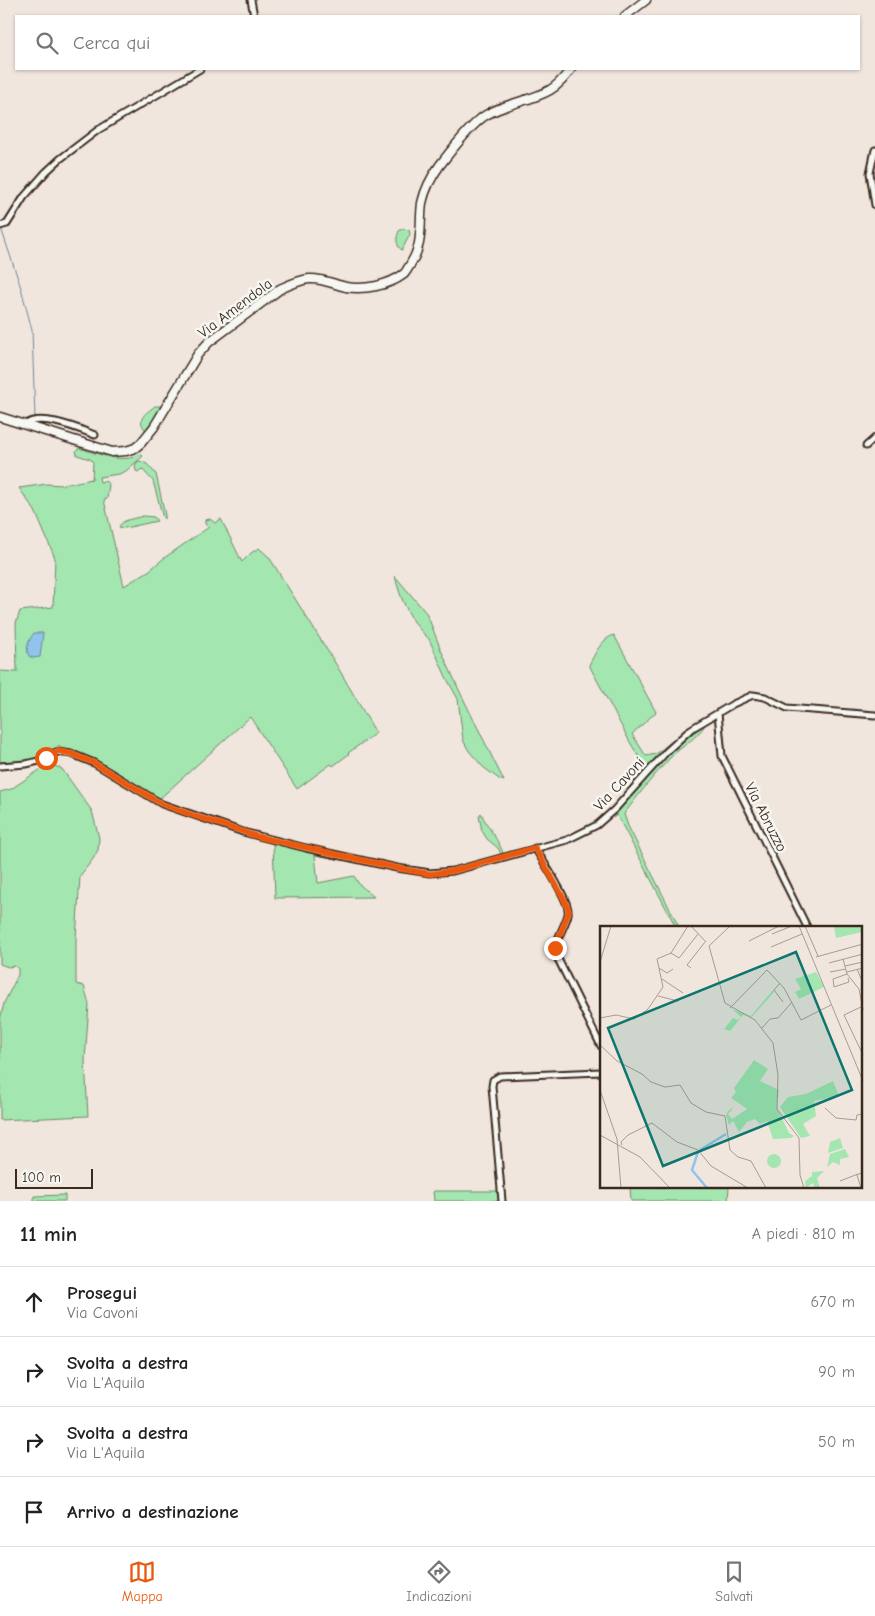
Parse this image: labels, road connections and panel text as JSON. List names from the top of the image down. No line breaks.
{"streets":{"main road":["Via Amendola"],"street":["Via Cavoni","Via Abruzzo"]},"crossings":[["Via Cavoni","Via Abruzzo"]],"scale_bar":"100 m","page":{"search":"Cerca qui","scale":"100 m","heading":["11 min","A piedi · 810 m"],"list":[["Prosegui","Via Cavoni","670 m"],["Svolta a destra","Via L'Aquila","90 m"],["Svolta a destra","Via L'Aquila","50 m"],"Arrivo a destinazione"],"nav":["Mappa","Indicazioni","Salvati"]}}
